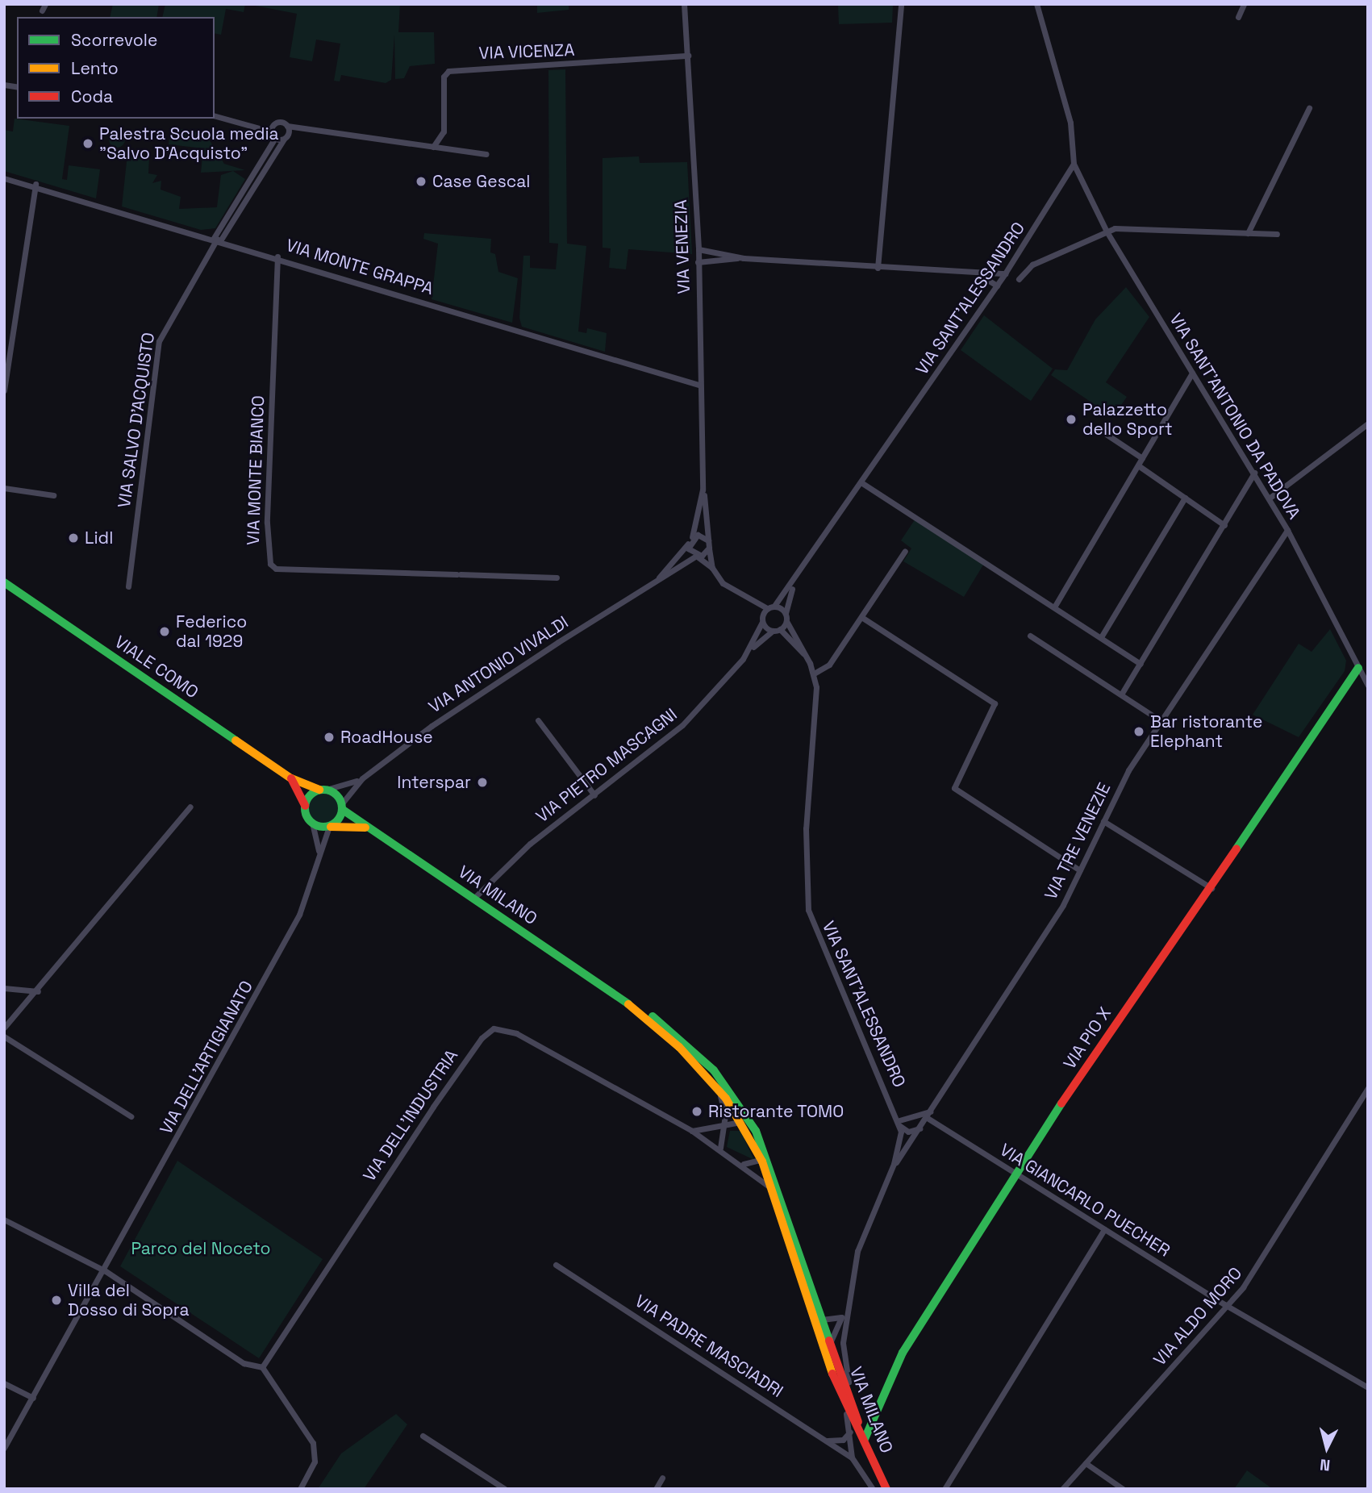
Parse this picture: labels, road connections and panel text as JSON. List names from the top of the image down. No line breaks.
{"streets":{"main road":["VIALE COMO","VIA MILANO","VIA PIO X"],"street":["VIA VICENZA","VIA VENEZIA","VIA MONTE GRAPPA","VIA SANT'ALESSANDRO","VIA SANT'ANTONIO DA PADOVA","VIA SALVO D'ACQUISTO","VIA MONTE BIANCO","VIA ANTONIO VIVALDI","VIA PIETRO MASCAGNI","VIA TRE VENEZIE","VIA DELL'ARTIGIANATO","VIA DELL'INDUSTRIA","VIA GIANCARLO PUECHER","VIA ALDO MORO","VIA PADRE MASCIADRI"]},"crossings":[["VIA VICENZA","VIA VENEZIA"],["VIA VENEZIA","VIA MONTE GRAPPA"],["VIA VENEZIA","VIA ANTONIO VIVALDI"],["VIA MONTE GRAPPA","VIA SALVO D'ACQUISTO"],["VIA MONTE GRAPPA","VIA MONTE BIANCO"],["VIA SANT'ALESSANDRO","VIA SANT'ANTONIO DA PADOVA"],["VIA SANT'ALESSANDRO","VIA PIETRO MASCAGNI"],["VIA SANT'ANTONIO DA PADOVA","VIA TRE VENEZIE"],["VIA SANT'ANTONIO DA PADOVA","VIA PIO X"],["VIALE COMO","VIA MILANO"],["VIA PIETRO MASCAGNI","VIA MILANO"],["VIA TRE VENEZIE","VIA GIANCARLO PUECHER"],["VIA MILANO","VIA PIO X"],["VIA PIO X","VIA GIANCARLO PUECHER"],["VIA GIANCARLO PUECHER","VIA ALDO MORO"]],"parks":["Parco del Noceto"],"places":["Palestra Scuola media \"Salvo D'Acquisto\"","Case Gescal","Palazzetto dello Sport","Lidl","Federico dal 1929","Bar ristorante Elephant","RoadHouse","Interspar","Ristorante TOMO","Villa del Dosso di Sopra"],"legend":["Scorrevole","Lento","Coda"],"north":"bottom"}
